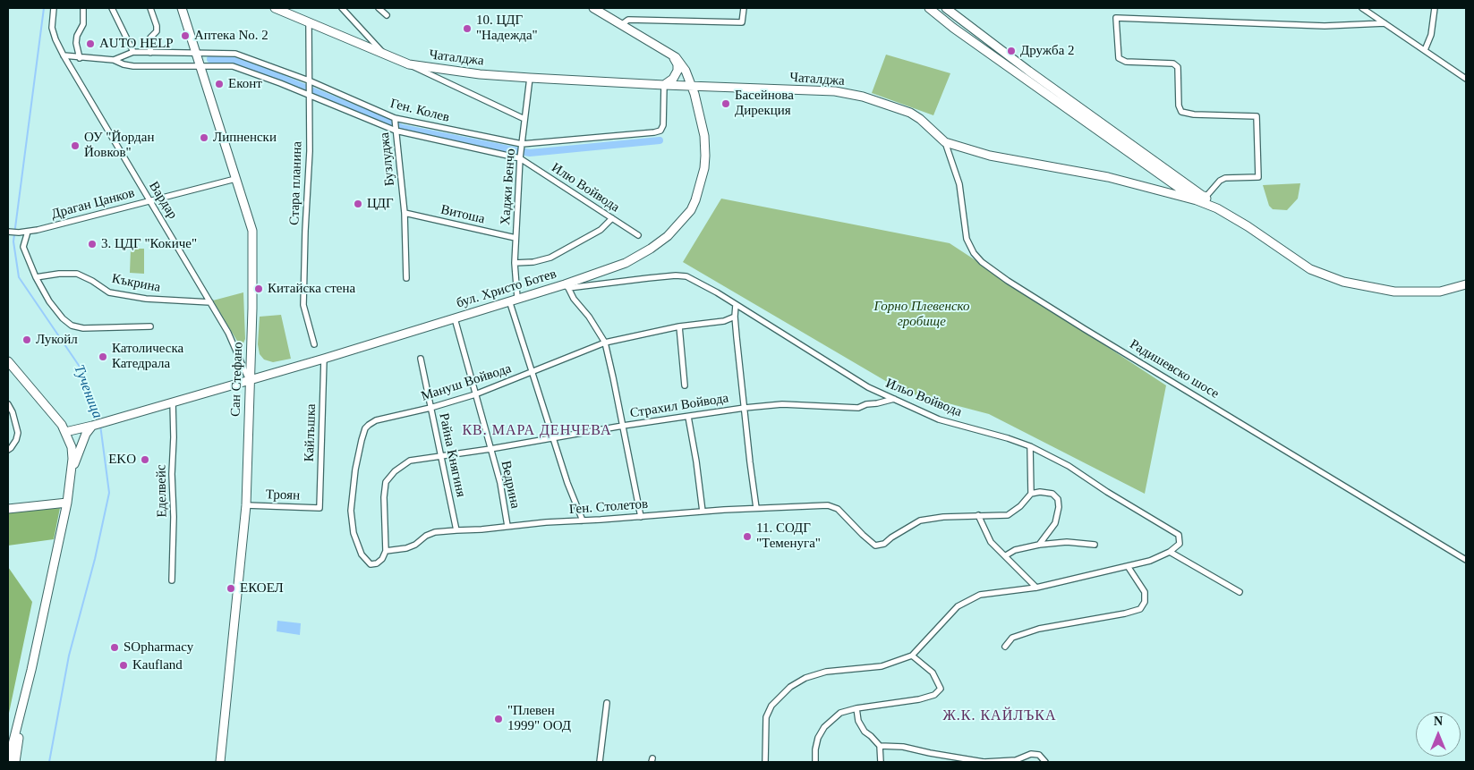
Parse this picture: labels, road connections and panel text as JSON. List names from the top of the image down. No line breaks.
{"streets":{"street":["Чаталджа","Ген. Колев","Бузлуджа","Стара планина","Хаджи Бенчо","Илю Войвода","Вардар","Драган Цанков","Витоша","Къкрина","бул. Христо Ботев","Радишевско шосе","Сан Стефано","Мануш Войвода","Ильо Войвода","Страхил Войвода","Кайлъшка","Райна Княгиня","Ведрина","Еделвейс","Троян","Ген. Столетов"]},"crossings":[["Чаталджа","Ген. Колев"],["Чаталджа","Стара планина"],["Чаталджа","Хаджи Бенчо"],["Чаталджа","бул. Христо Ботев"],["Чаталджа","Радишевско шосе"],["Ген. Колев","Бузлуджа"],["Ген. Колев","Стара планина"],["Ген. Колев","Хаджи Бенчо"],["Ген. Колев","Илю Войвода"],["Ген. Колев","Вардар"],["Ген. Колев","Сан Стефано"],["Бузлуджа","Витоша"],["Хаджи Бенчо","Илю Войвода"],["Хаджи Бенчо","Витоша"],["Хаджи Бенчо","бул. Христо Ботев"],["Вардар","Драган Цанков"],["Вардар","Къкрина"],["Вардар","бул. Христо Ботев"],["Вардар","Сан Стефано"],["Драган Цанков","Сан Стефано"],["бул. Христо Ботев","Сан Стефано"],["бул. Христо Ботев","Ильо Войвода"],["бул. Христо Ботев","Кайлъшка"],["бул. Христо Ботев","Ведрина"],["бул. Христо Ботев","Еделвейс"],["Сан Стефано","Троян"],["Мануш Войвода","Страхил Войвода"],["Мануш Войвода","Райна Княгиня"],["Мануш Войвода","Ведрина"],["Мануш Войвода","Ген. Столетов"],["Ильо Войвода","Страхил Войвода"],["Страхил Войвода","Райна Княгиня"],["Страхил Войвода","Ведрина"],["Страхил Войвода","Ген. Столетов"],["Кайлъшка","Троян"],["Райна Княгиня","Ген. Столетов"],["Ведрина","Ген. Столетов"]],"districts":["КВ. МАРА ДЕНЧЕВА","Ж.К. КАЙЛЪКА"],"water":["Тученица"],"parks":["Горно Плевенско гробище"],"places":["10. ЦДГ \"Надежда\"","Аптека No. 2","AUTO HELP","Дружба 2","Еконт","Басейнова Дирекция","Липненски","ОУ \"Йордан Йовков\"","ЦДГ","3. ЦДГ \"Кокиче\"","Китайска стена","Лукойл","Католическа Катедрала","EKO","11. СОДГ \"Теменуга\"","ЕКОЕЛ","SOpharmacy","Kaufland","\"Плевен 1999\" ООД"],"north":"top"}
